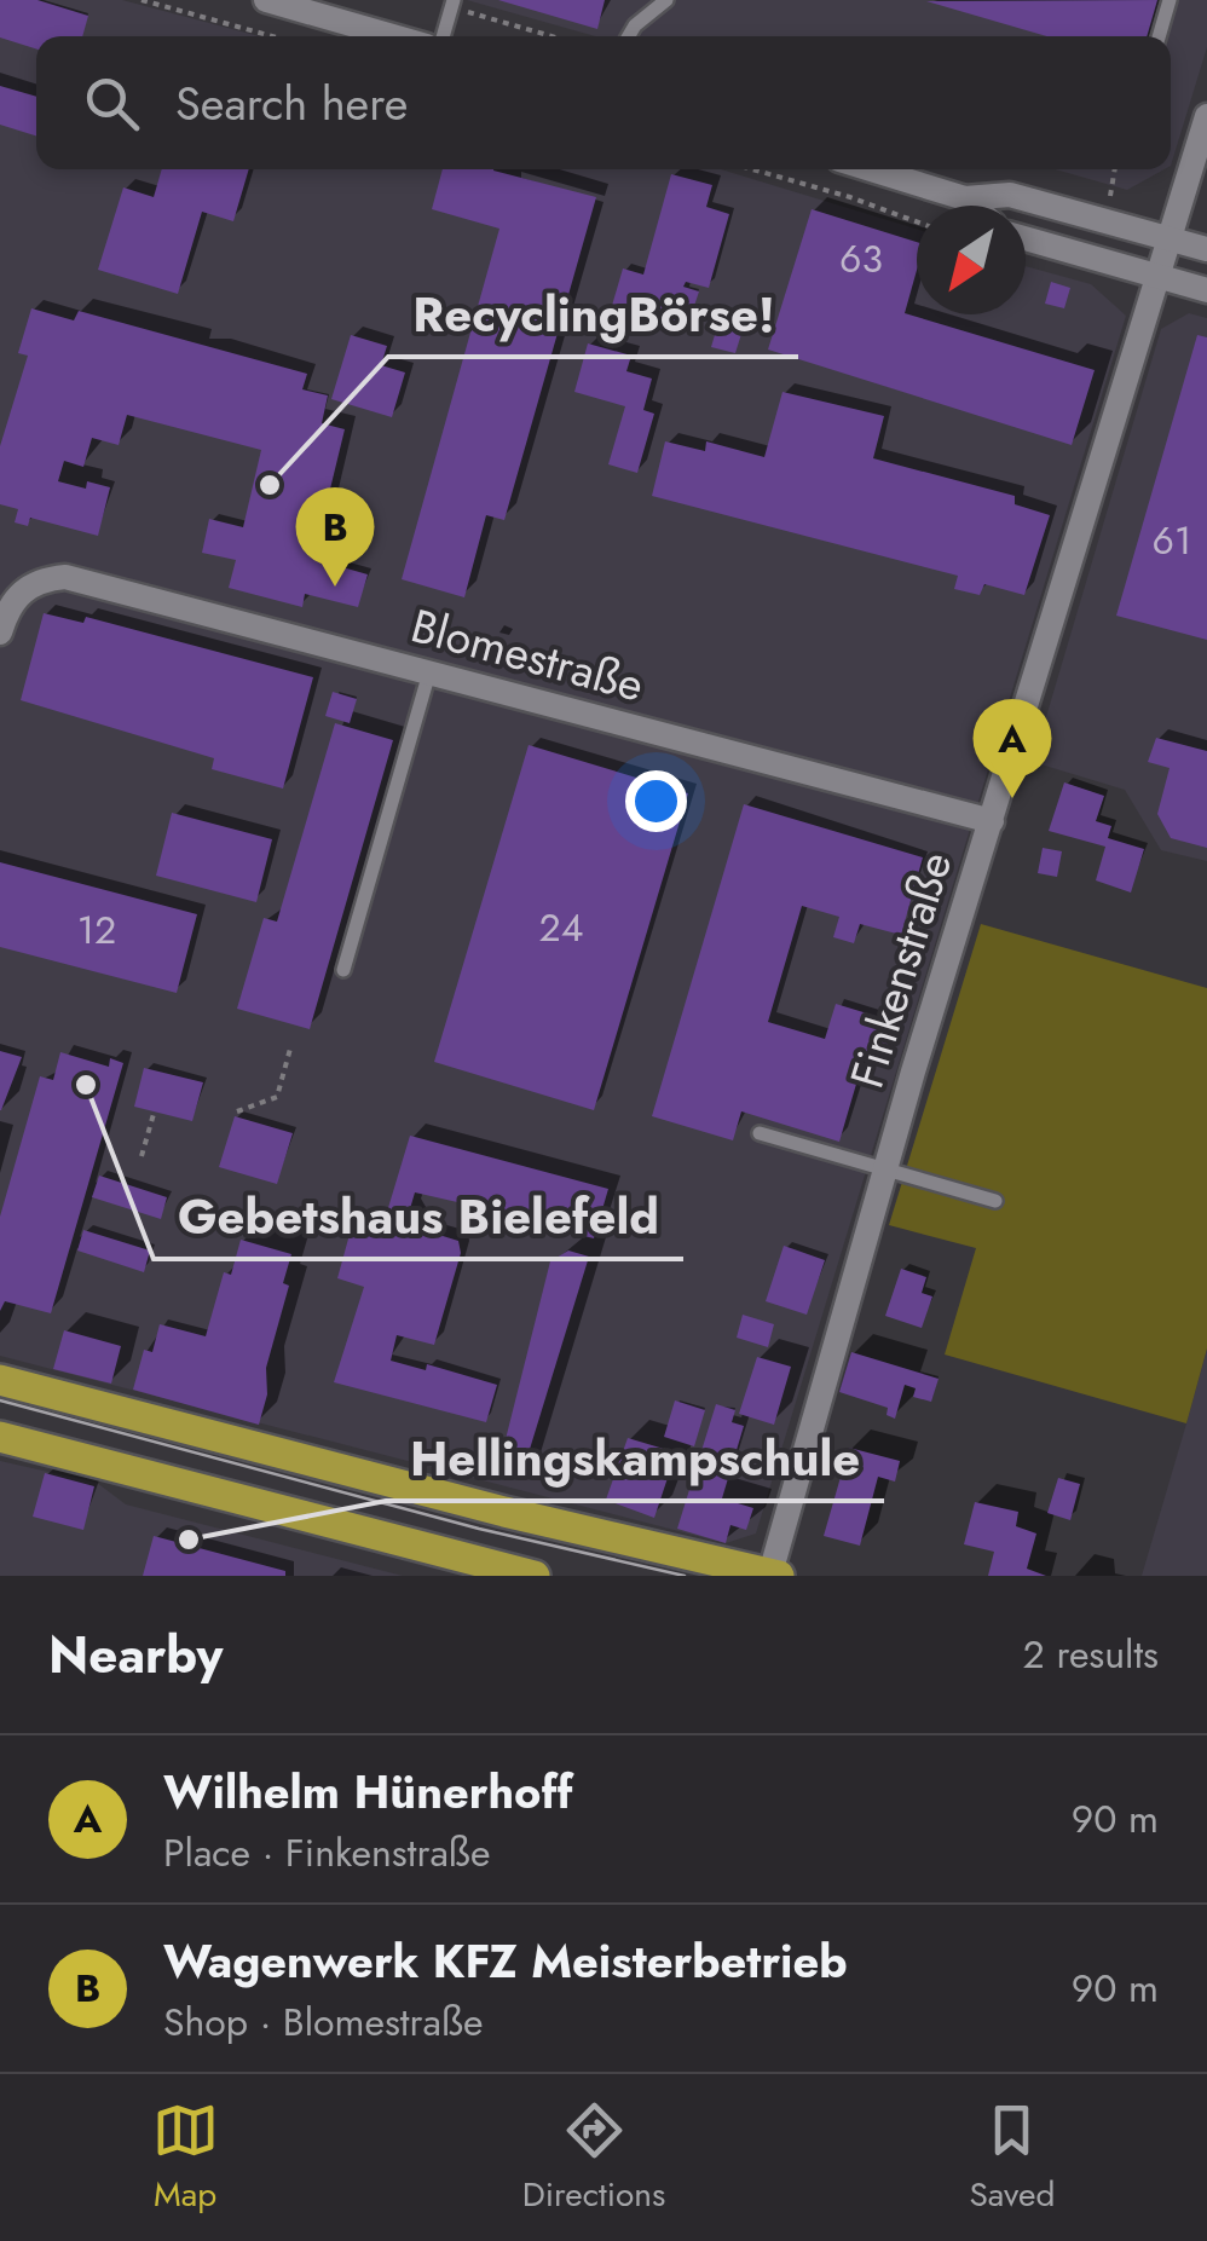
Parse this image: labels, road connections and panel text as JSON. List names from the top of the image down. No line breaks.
{"streets":{"street":["Blomestraße","Finkenstraße"]},"crossings":[["Blomestraße","Finkenstraße"]],"places":["RecyclingBörse!","Gebetshaus Bielefeld","Hellingskampschule"],"house_numbers":["63","61","24","12"],"north":"bottom left","page":{"search":"Search here","pins":["B","A"],"heading":["Nearby","2 results"],"list":[{"mark":"A","name":"Wilhelm Hünerhoff","note":"Place · Finkenstraße","value":"90 m"},{"mark":"B","name":"Wagenwerk KFZ Meisterbetrieb","note":"Shop · Blomestraße","value":"90 m"}],"nav":["Map","Directions","Saved"]}}
